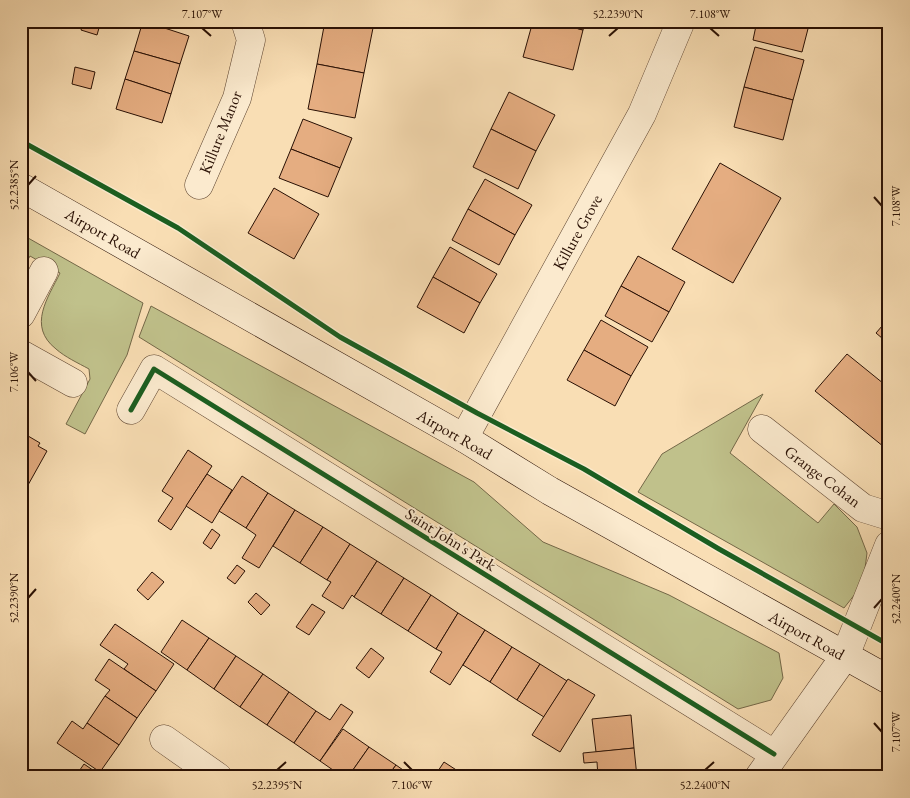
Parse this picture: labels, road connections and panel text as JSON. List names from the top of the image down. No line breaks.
{"streets":{"street":["Killure Manor","Killure Grove","Airport Road","Grange Cohan","Saint John's Park"]},"crossings":[["Killure Grove","Airport Road"]],"coordinates":["7.107°W","52.2390°N","7.108°W","52.2385°N","7.106°W","52.2400°N","52.2395°N"]}
